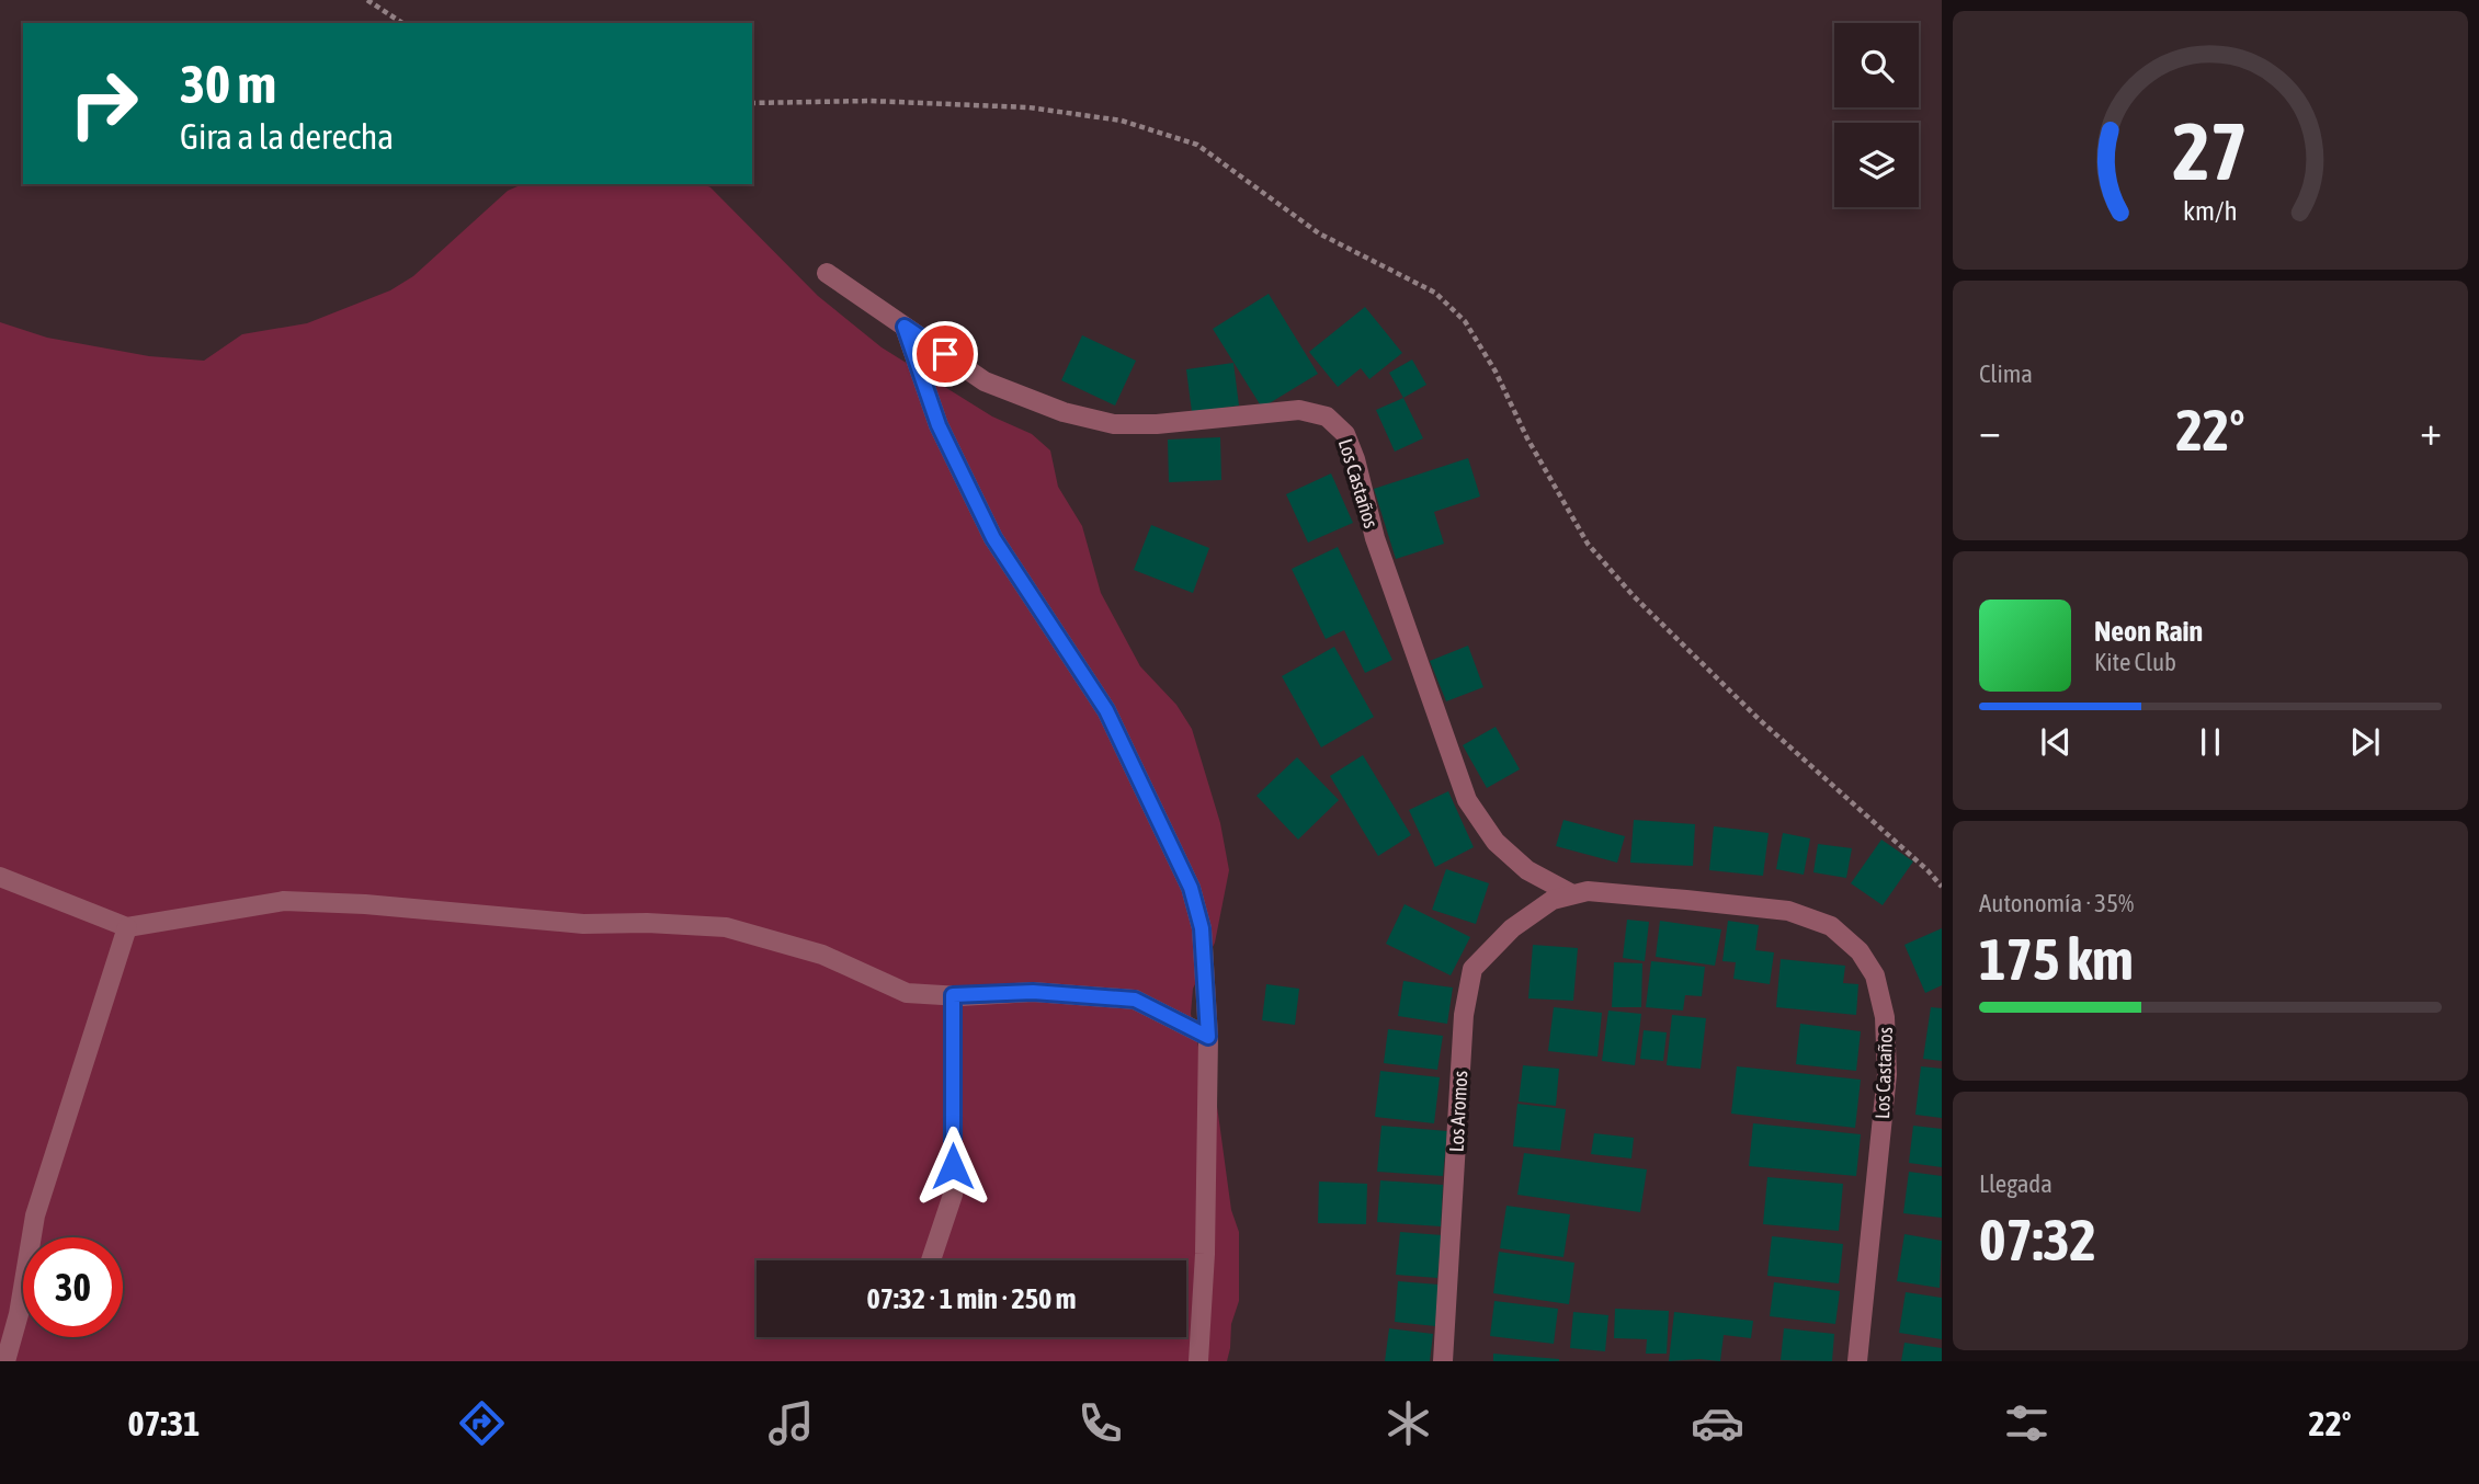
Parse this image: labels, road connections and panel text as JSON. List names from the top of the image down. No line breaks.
{"streets":{"street":["Los Castaños","Los Aromos"]},"crossings":[["Los Castaños","Los Aromos"]],"page":{"turn":["30 m","Gira a la derecha"],"tile":["Clima",["Autonomía · 35%","175 km"],["Llegada","07:32"]],"heat":["−","22°","+"],"song":["Neon Rain","Kite Club"],"limit":"30","trip":"07:32 · 1 min · 250 m","tabs":["07:31","22°"],"gauge":["27","km/h"]}}
